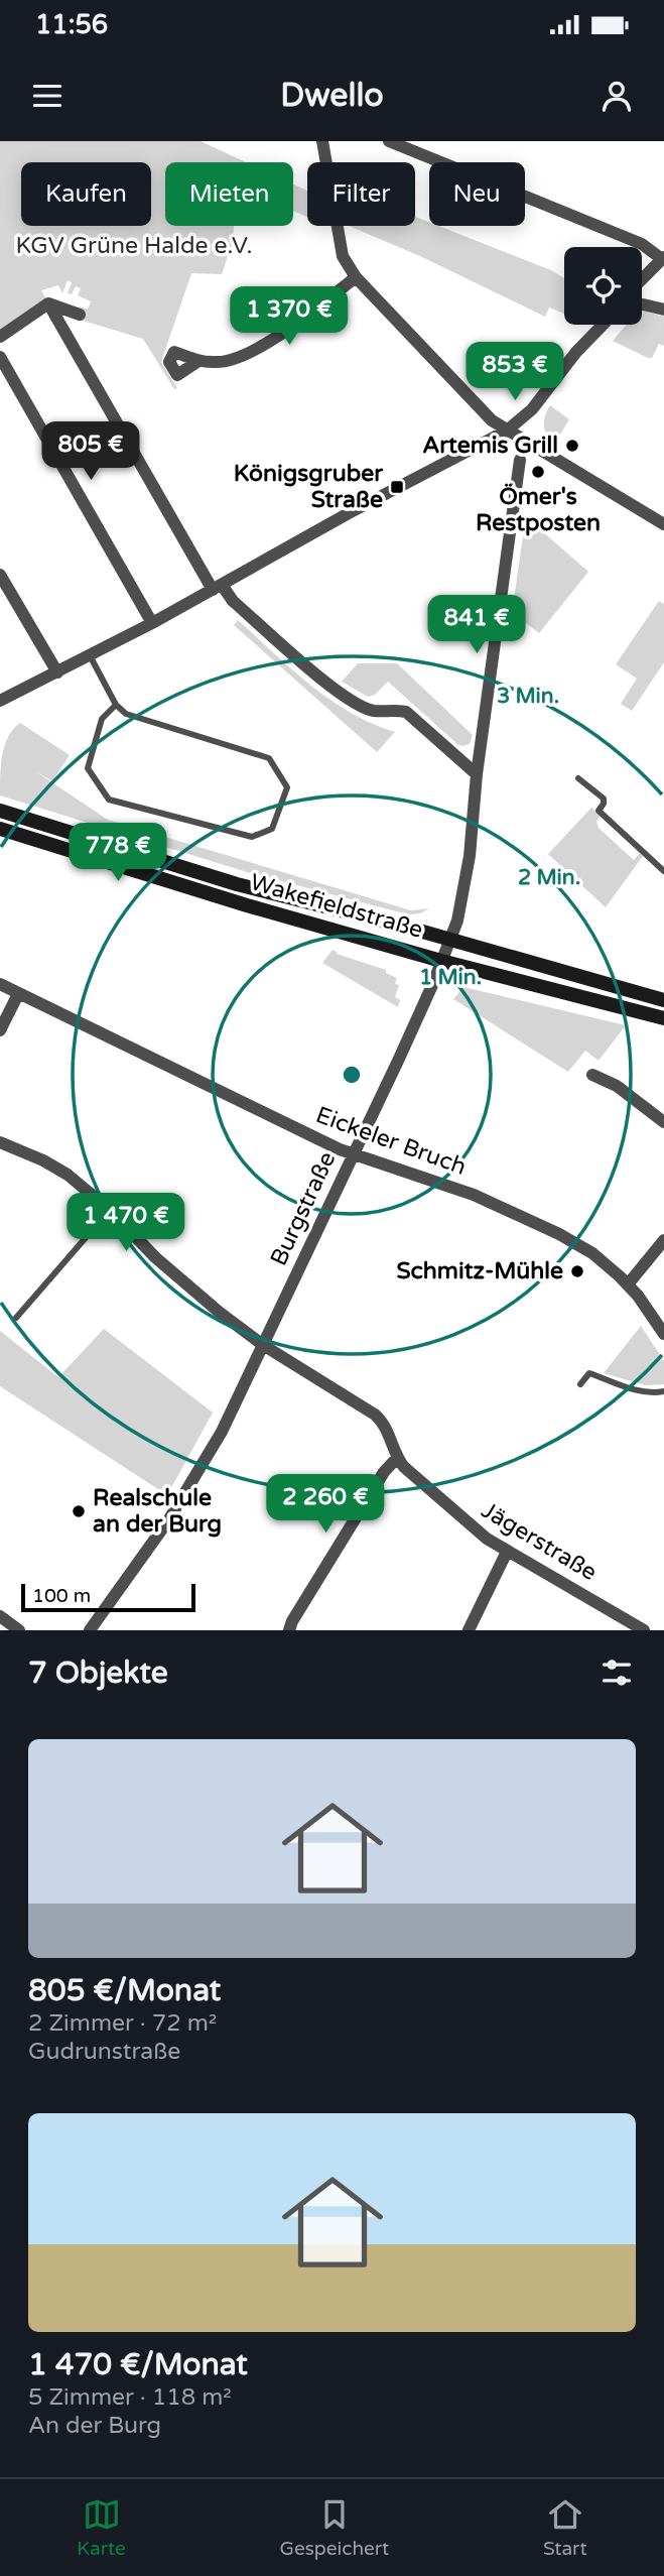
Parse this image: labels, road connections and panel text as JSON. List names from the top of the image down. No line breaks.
{"streets":{"main road":["Wakefieldstraße"],"street":["Eickeler Bruch","Burgstraße","Jägerstraße"]},"crossings":[["Wakefieldstraße","Burgstraße"],["Eickeler Bruch","Burgstraße"],["Burgstraße","Jägerstraße"]],"parks":["KGV Grüne Halde e.V."],"places":{"other":["Artemis Grill","Ömer's Restposten","Schmitz-Mühle","Realschule an der Burg"],"transit":["Königsgruber Straße"]},"scale_bar":"100 m","page":{"status":"11:56","header":"Dwello","chip":["Kaufen","Mieten","Filter","Neu"],"price":["1 370 €","853 €","805 €","841 €","778 €","1 470 €","2 260 €"],"scale":"100 m","heading":"7 Objekte","list":[{"name":"805 €/Monat","note":"2 Zimmer · 72 m² · Gudrunstraße"},{"name":"1 470 €/Monat","note":"5 Zimmer · 118 m² · An der Burg"}],"tabs":["Karte","Gespeichert","Start"]},"rings":["3 Min.","2 Min.","1 Min."]}
